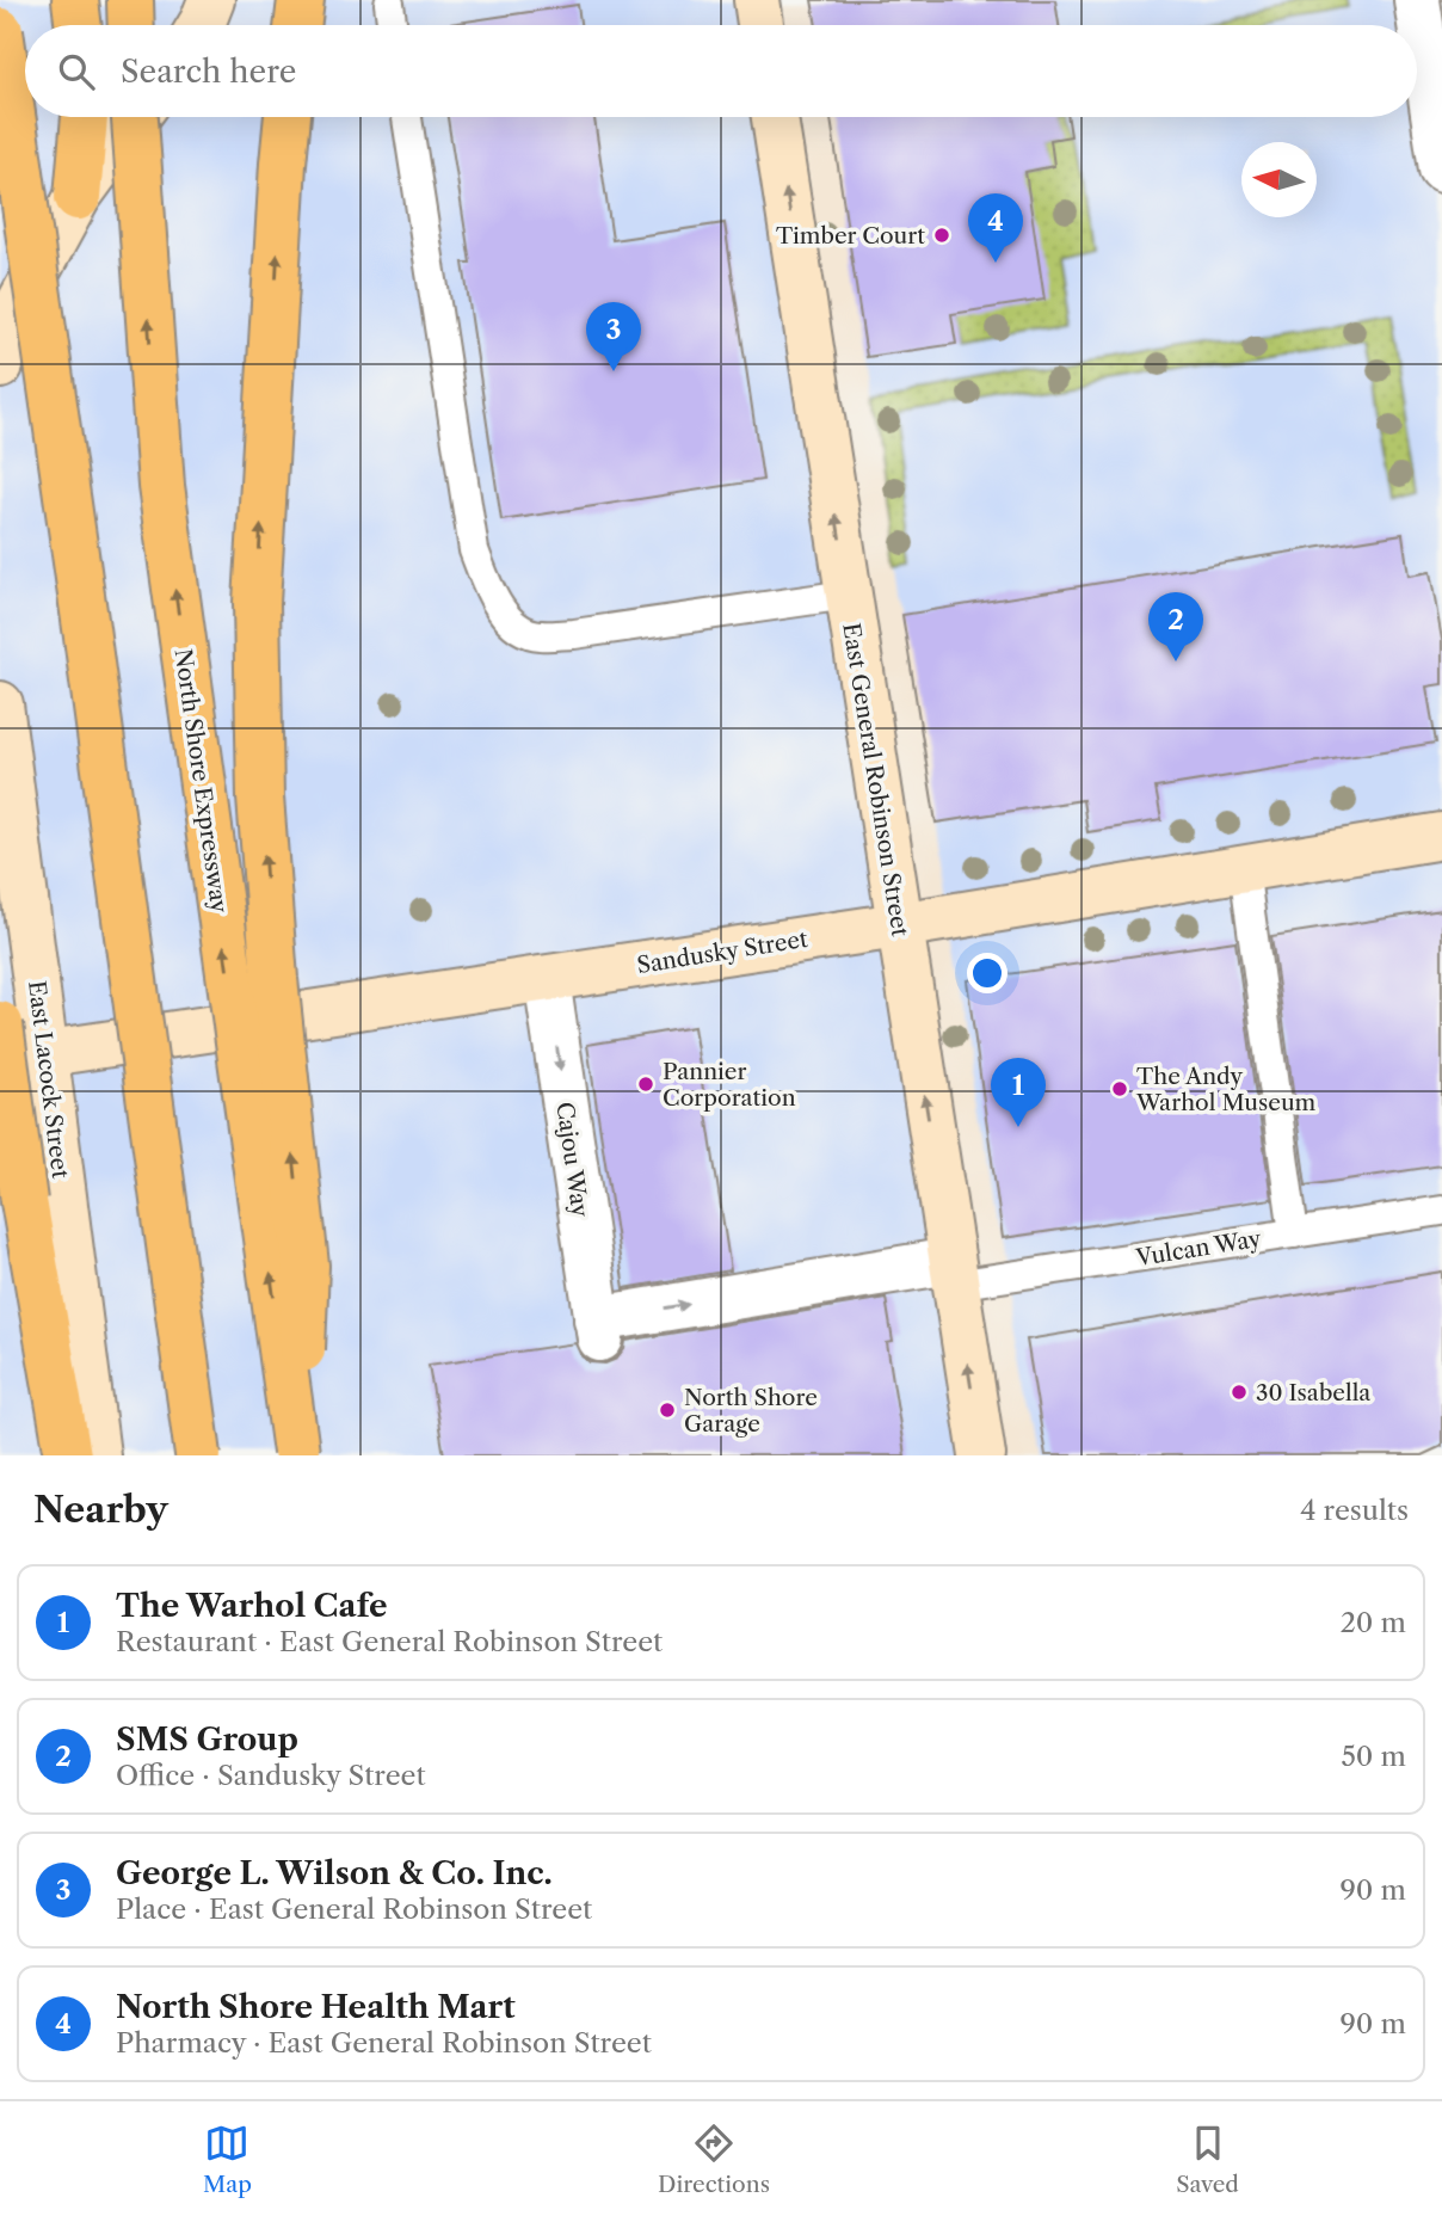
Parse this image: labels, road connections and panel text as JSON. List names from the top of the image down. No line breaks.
{"streets":{"highway":["North Shore Expressway"],"main road":["East General Robinson Street","Sandusky Street","East Lacock Street"],"street":["Cajou Way","Vulcan Way"]},"crossings":[["East General Robinson Street","Sandusky Street"],["East General Robinson Street","Vulcan Way"],["Sandusky Street","East Lacock Street"],["Sandusky Street","Cajou Way"],["Cajou Way","Vulcan Way"]],"one_way":["East General Robinson Street","Cajou Way","Vulcan Way"],"places":["Timber Court","Pannier Corporation","The Andy Warhol Museum","30 Isabella","North Shore Garage"],"north":"left","page":{"search":"Search here","pins":["4","3","2","1"],"heading":["Nearby","4 results"],"list":[{"mark":"1","name":"The Warhol Cafe","note":"Restaurant · East General Robinson Street","value":"20 m"},{"mark":"2","name":"SMS Group","note":"Office · Sandusky Street","value":"50 m"},{"mark":"3","name":"George L. Wilson & Co. Inc.","note":"Place · East General Robinson Street","value":"90 m"},{"mark":"4","name":"North Shore Health Mart","note":"Pharmacy · East General Robinson Street","value":"90 m"}],"nav":["Map","Directions","Saved"]}}
